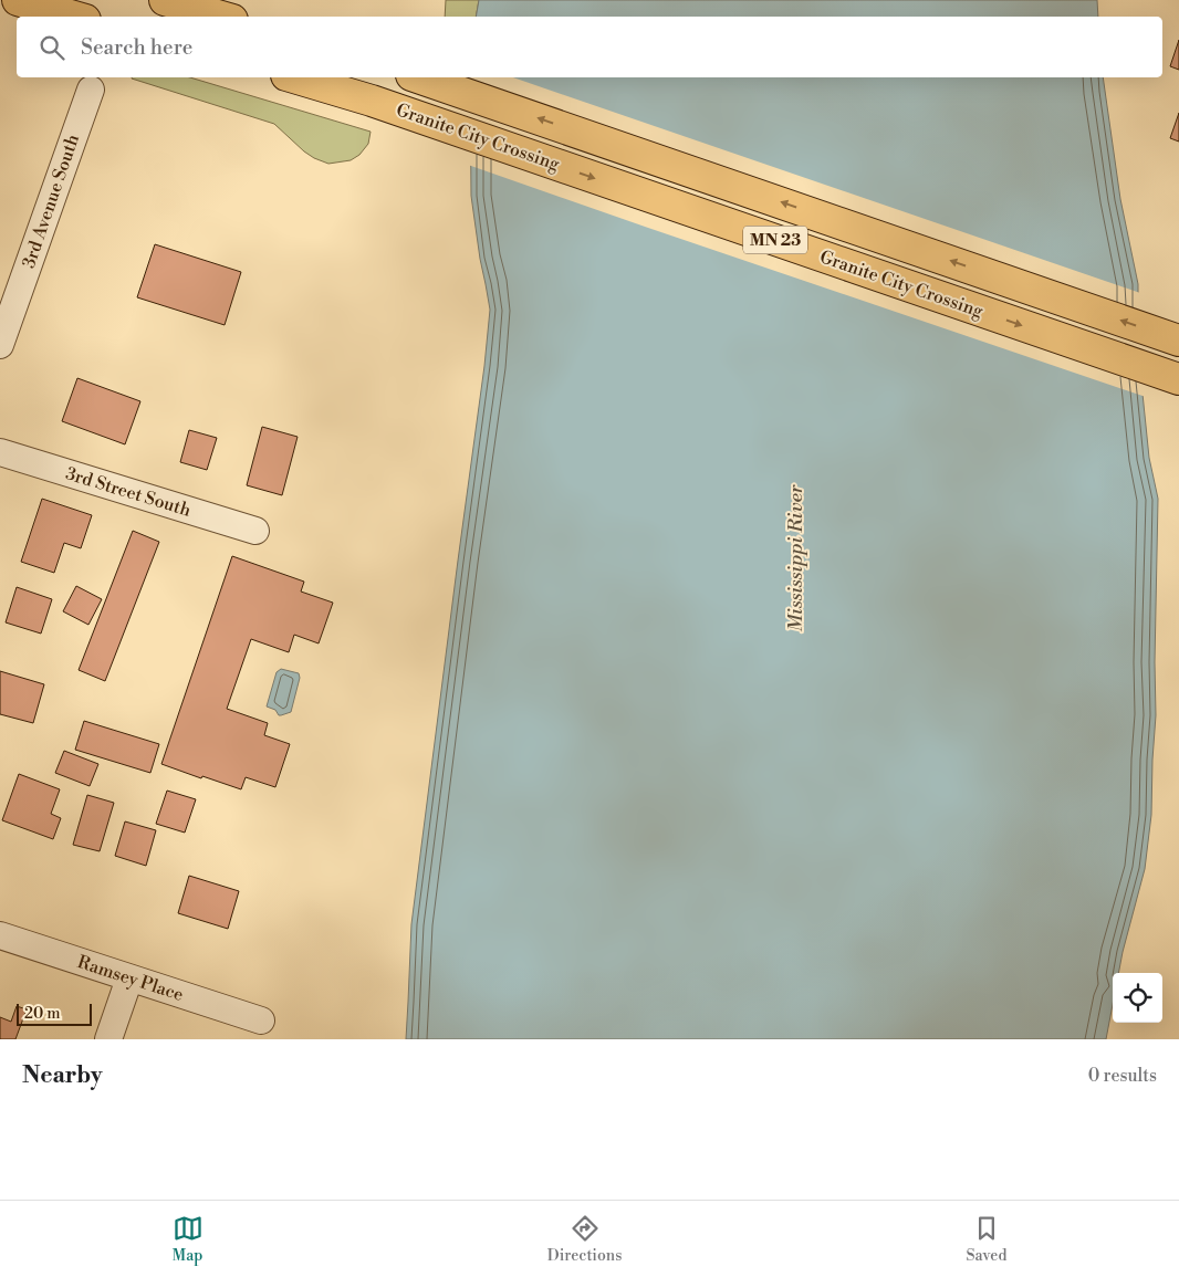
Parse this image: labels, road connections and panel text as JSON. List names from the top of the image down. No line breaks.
{"streets":{"highway":["Granite City Crossing","MN 23"],"street":["3rd Avenue South","3rd Street South","Ramsey Place"]},"water":["Mississippi River"],"scale_bar":"20 m","page":{"search":"Search here","scale":"20 m","heading":["Nearby","0 results"],"nav":["Map","Directions","Saved"]}}
